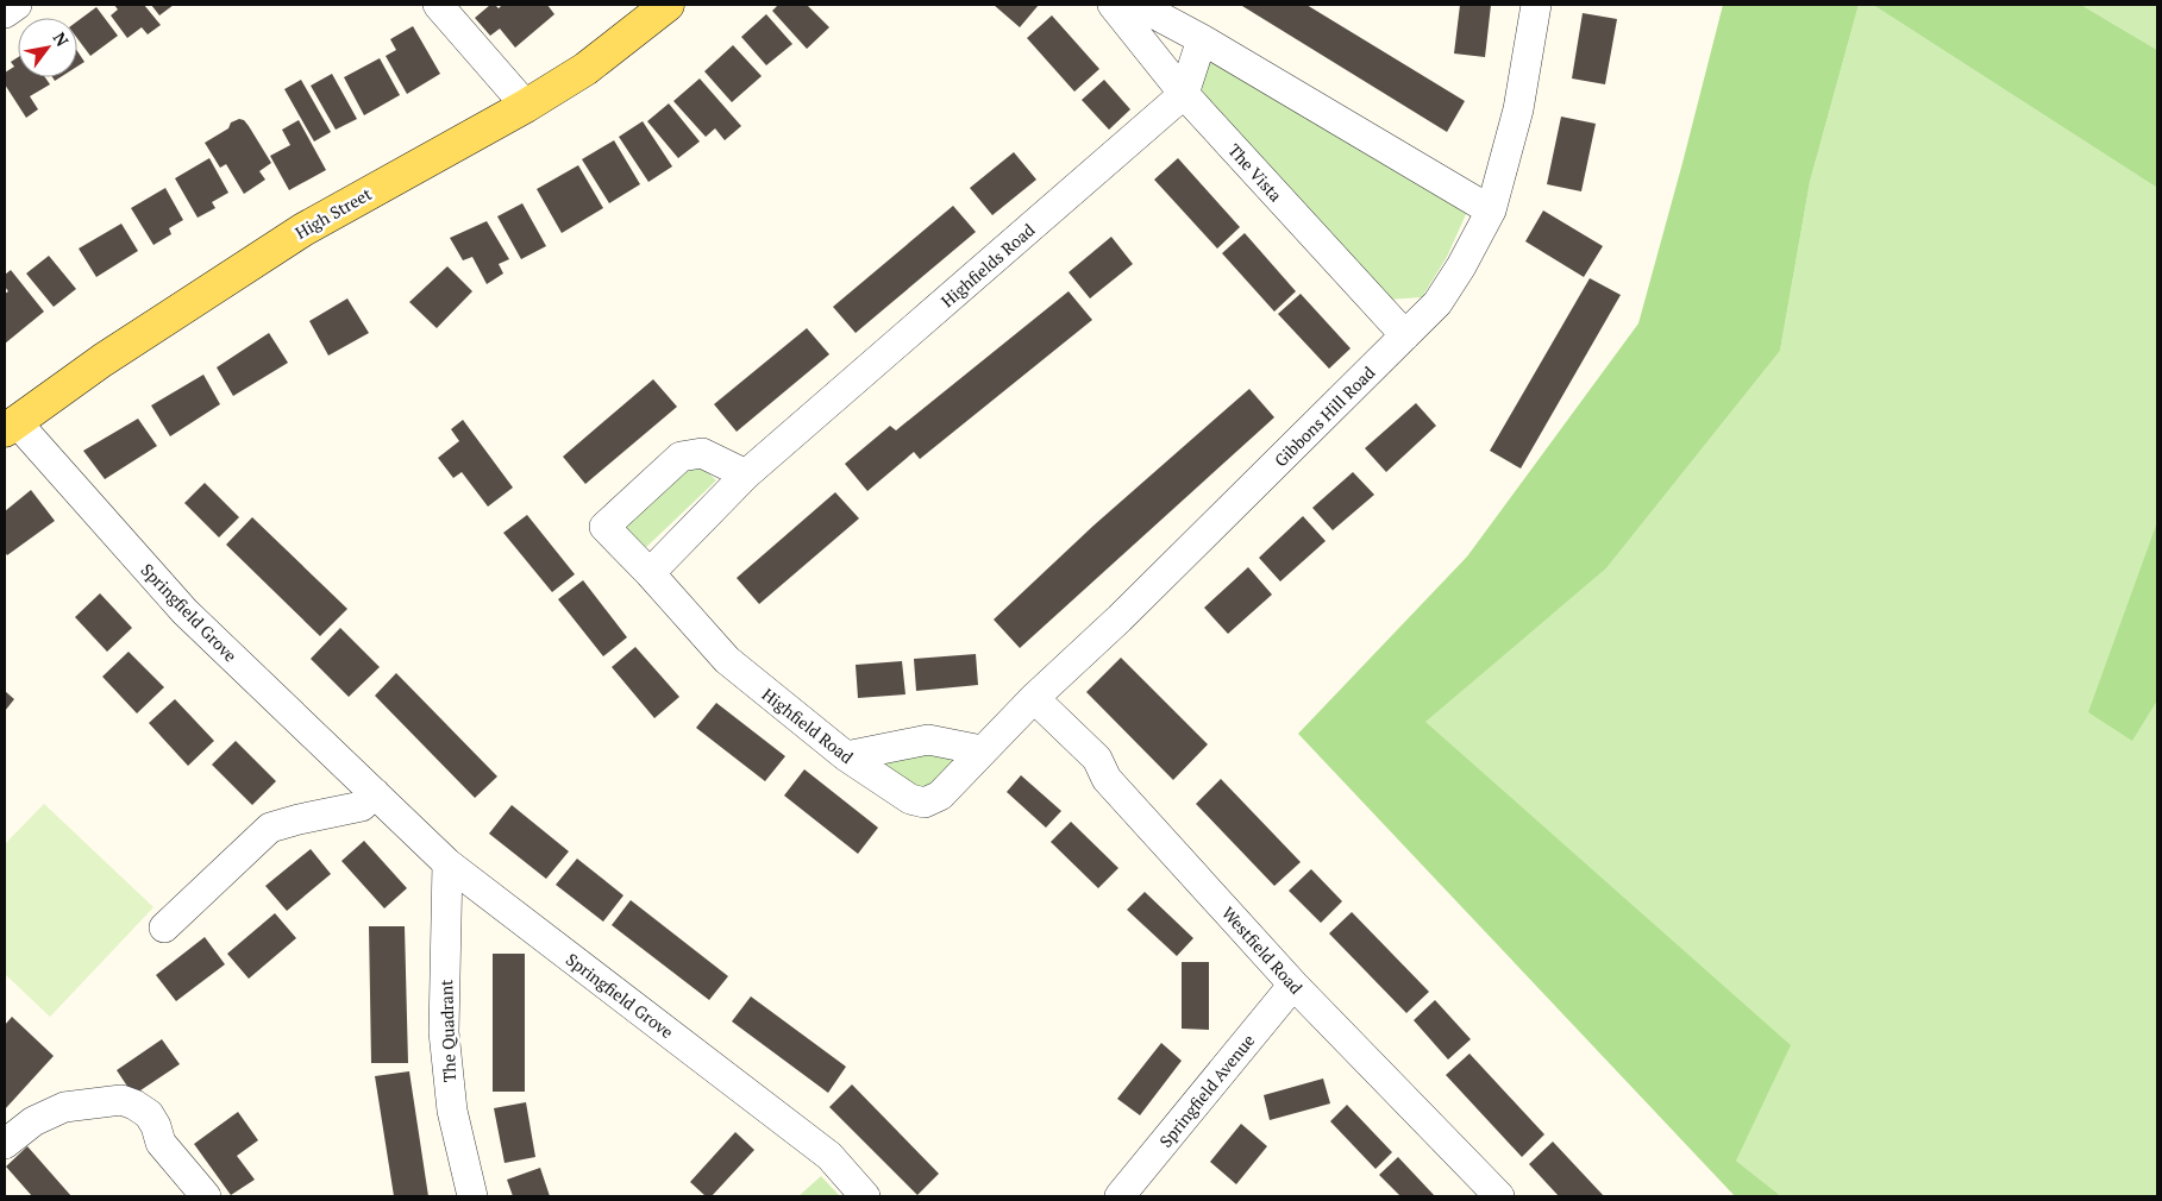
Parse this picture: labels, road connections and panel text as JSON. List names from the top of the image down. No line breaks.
{"streets":{"main road":["High Street"],"street":["The Vista","Highfields Road","Gibbons Hill Road","Springfield Grove","Highfield Road","Westfield Road","The Quadrant","Springfield Avenue"]},"crossings":[["The Vista","Highfields Road"],["The Vista","Gibbons Hill Road"],["High Street","Springfield Grove"],["Highfields Road","Highfield Road"],["Gibbons Hill Road","Highfield Road"],["Gibbons Hill Road","Westfield Road"],["Springfield Grove","The Quadrant"],["Westfield Road","Springfield Avenue"]],"north":"top right"}
